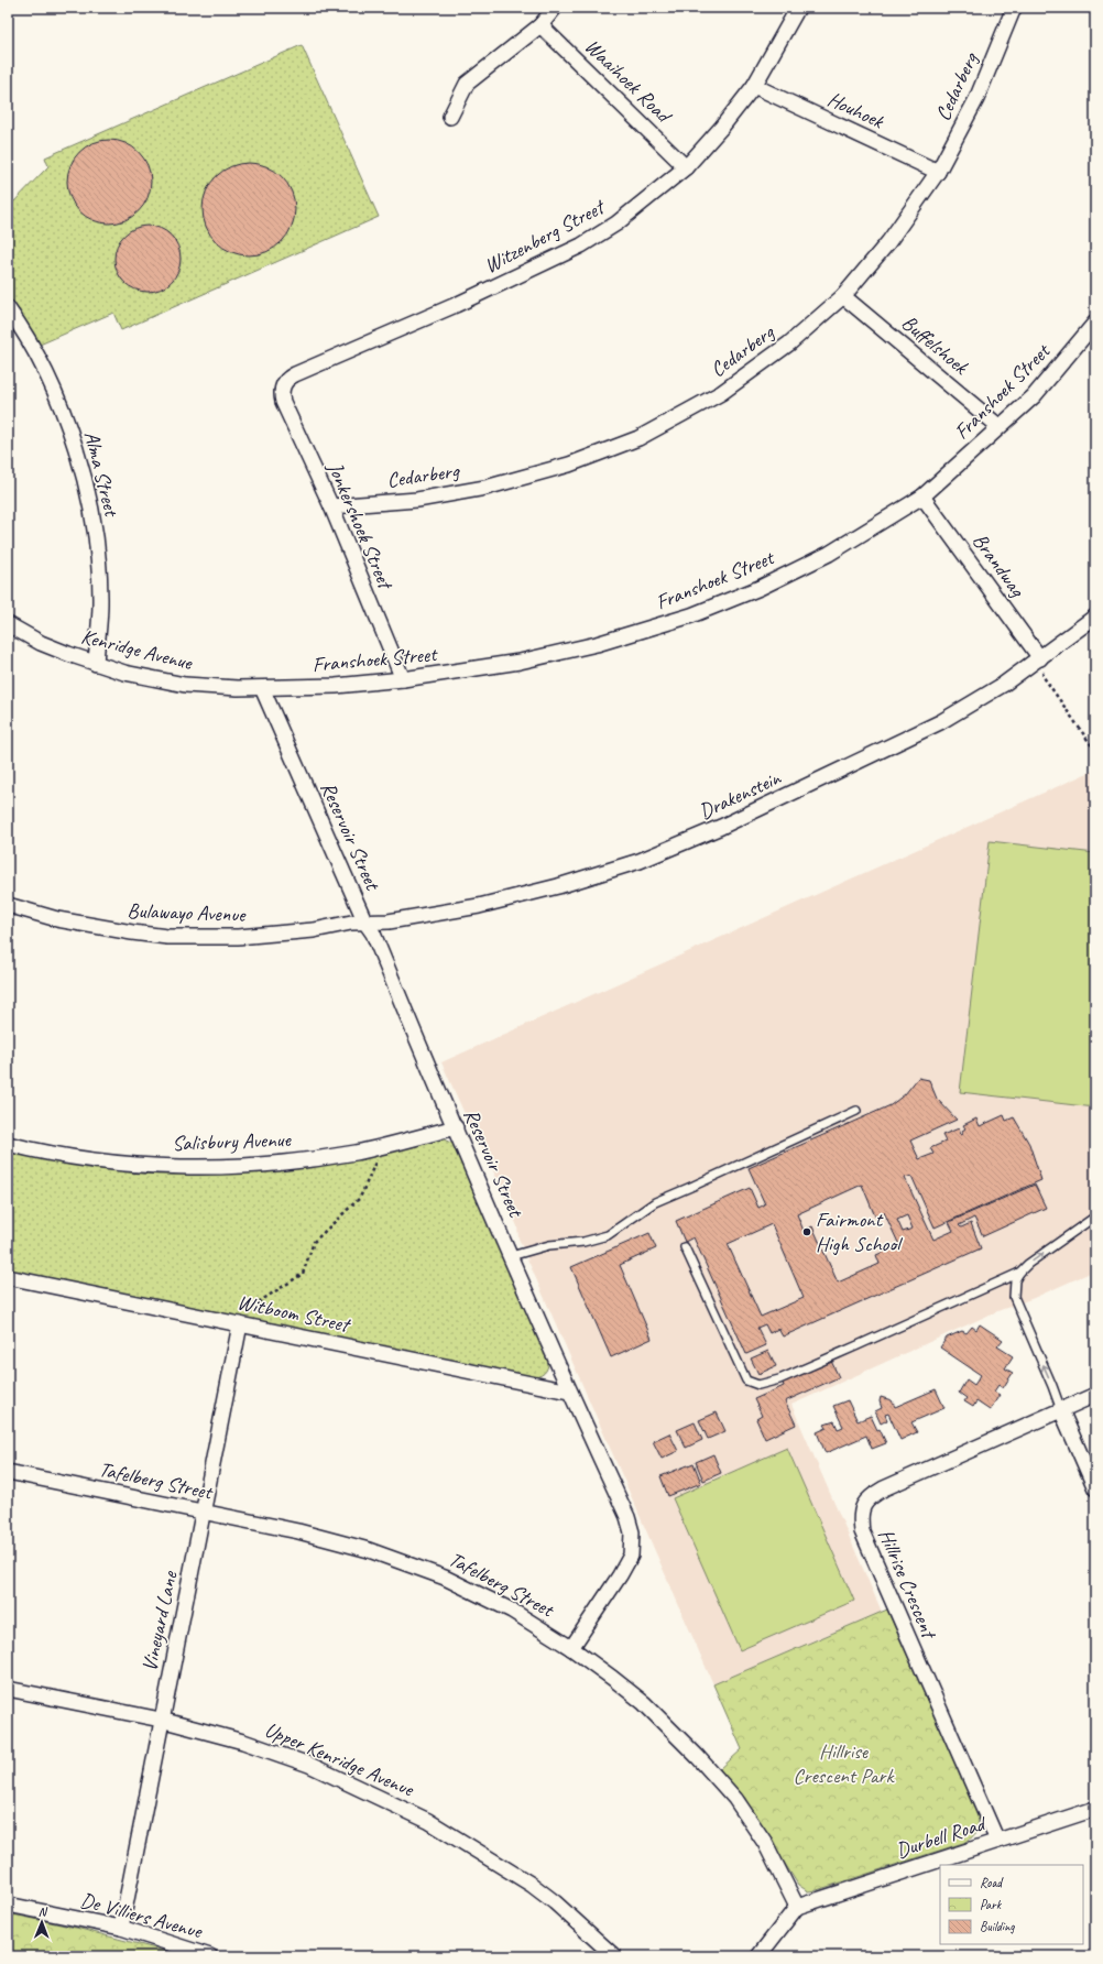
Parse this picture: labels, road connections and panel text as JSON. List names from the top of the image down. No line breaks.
{"streets":{"street":["Waaihoek Road","Cedarberg","Houhoek","Witzenberg Street","Buffelshoek","Franshoek Street","Alma Street","Jonkershoek Street","Brandwag","Kenridge Avenue","Drakenstein","Reservoir Street","Bulawayo Avenue","Salisbury Avenue","Witboom Street","Tafelberg Street","Hillrise Crescent","Vineyard Lane","Upper Kenridge Avenue","Durbell Road","De Villiers Avenue"]},"crossings":[["Waaihoek Road","Witzenberg Street"],["Cedarberg","Houhoek"],["Cedarberg","Buffelshoek"],["Cedarberg","Jonkershoek Street"],["Houhoek","Witzenberg Street"],["Witzenberg Street","Jonkershoek Street"],["Buffelshoek","Franshoek Street"],["Franshoek Street","Jonkershoek Street"],["Franshoek Street","Brandwag"],["Franshoek Street","Kenridge Avenue"],["Franshoek Street","Reservoir Street"],["Alma Street","Kenridge Avenue"],["Brandwag","Drakenstein"],["Kenridge Avenue","Reservoir Street"],["Drakenstein","Reservoir Street"],["Drakenstein","Bulawayo Avenue"],["Reservoir Street","Bulawayo Avenue"],["Reservoir Street","Salisbury Avenue"],["Reservoir Street","Witboom Street"],["Reservoir Street","Tafelberg Street"],["Witboom Street","Vineyard Lane"],["Tafelberg Street","Vineyard Lane"],["Tafelberg Street","Durbell Road"],["Hillrise Crescent","Durbell Road"],["Vineyard Lane","Upper Kenridge Avenue"],["Vineyard Lane","De Villiers Avenue"]],"parks":["Hillrise Crescent Park"],"places":["Fairmont High School"],"legend":["Road","Park","Building"],"north":"top"}
